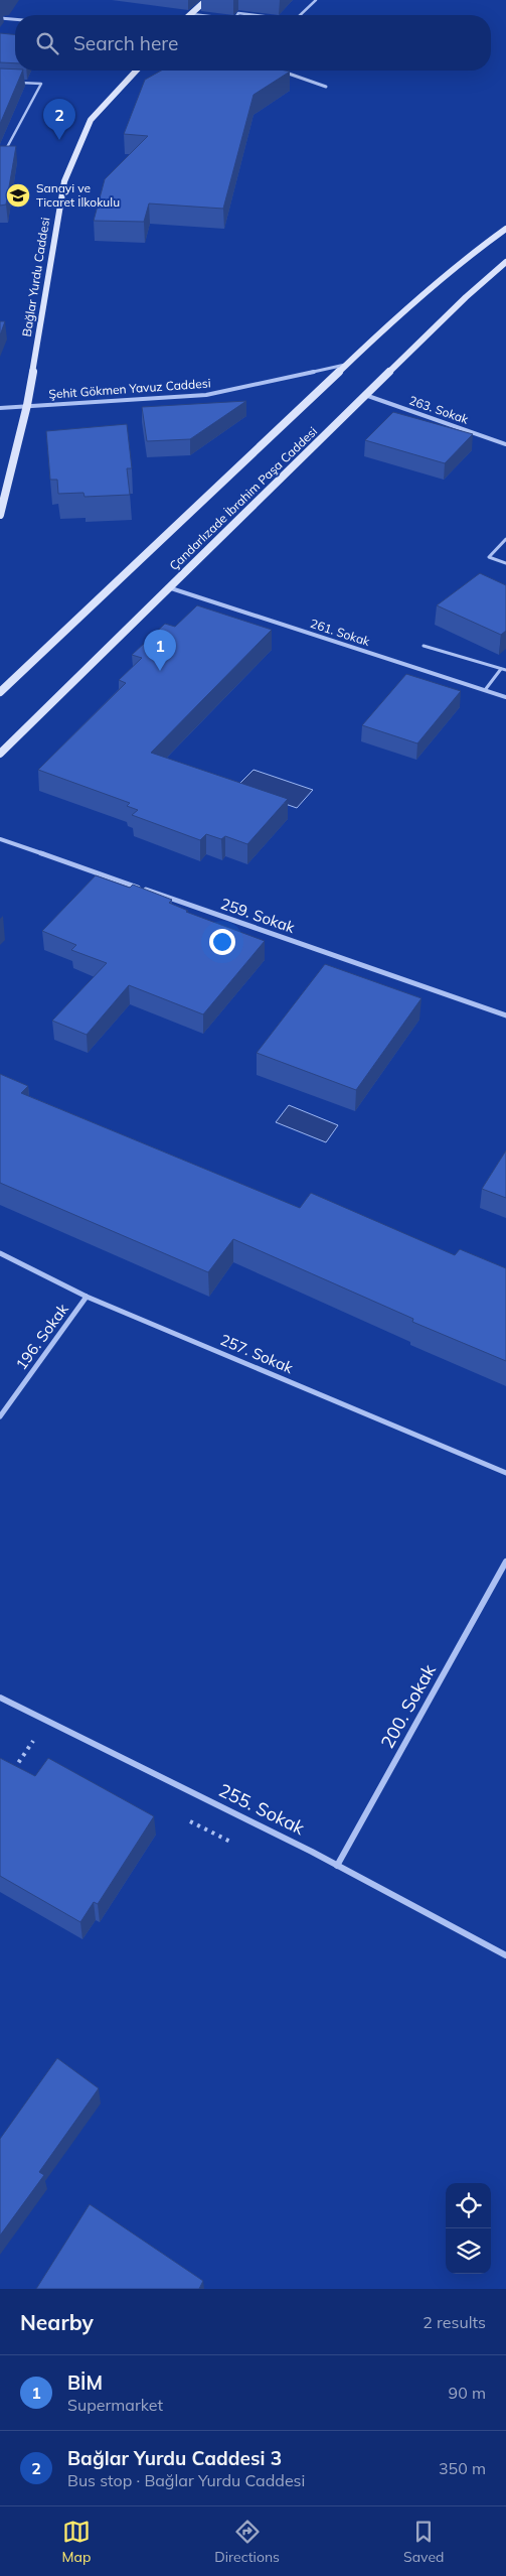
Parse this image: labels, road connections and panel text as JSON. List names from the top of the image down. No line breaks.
{"streets":{"main road":["Bağlar Yurdu Caddesi","Çandarlızade İbrahim Paşa Caddesi"],"street":["Şehit Gökmen Yavuz Caddesi","263. Sokak","261. Sokak","259. Sokak","196. Sokak","257. Sokak","200. Sokak","255. Sokak"]},"crossings":[["Bağlar Yurdu Caddesi","Şehit Gökmen Yavuz Caddesi"],["Şehit Gökmen Yavuz Caddesi","Çandarlızade İbrahim Paşa Caddesi"],["263. Sokak","Çandarlızade İbrahim Paşa Caddesi"],["Çandarlızade İbrahim Paşa Caddesi","261. Sokak"],["196. Sokak","257. Sokak"],["200. Sokak","255. Sokak"]],"places":{"school or university":["Sanayi ve Ticaret İlkokulu"]},"page":{"search":"Search here","pins":["2","1"],"heading":["Nearby","2 results"],"list":[{"mark":"1","name":"BİM","note":"Supermarket","value":"90 m"},{"mark":"2","name":"Bağlar Yurdu Caddesi 3","note":"Bus stop · Bağlar Yurdu Caddesi","value":"350 m"}],"nav":["Map","Directions","Saved"]}}
